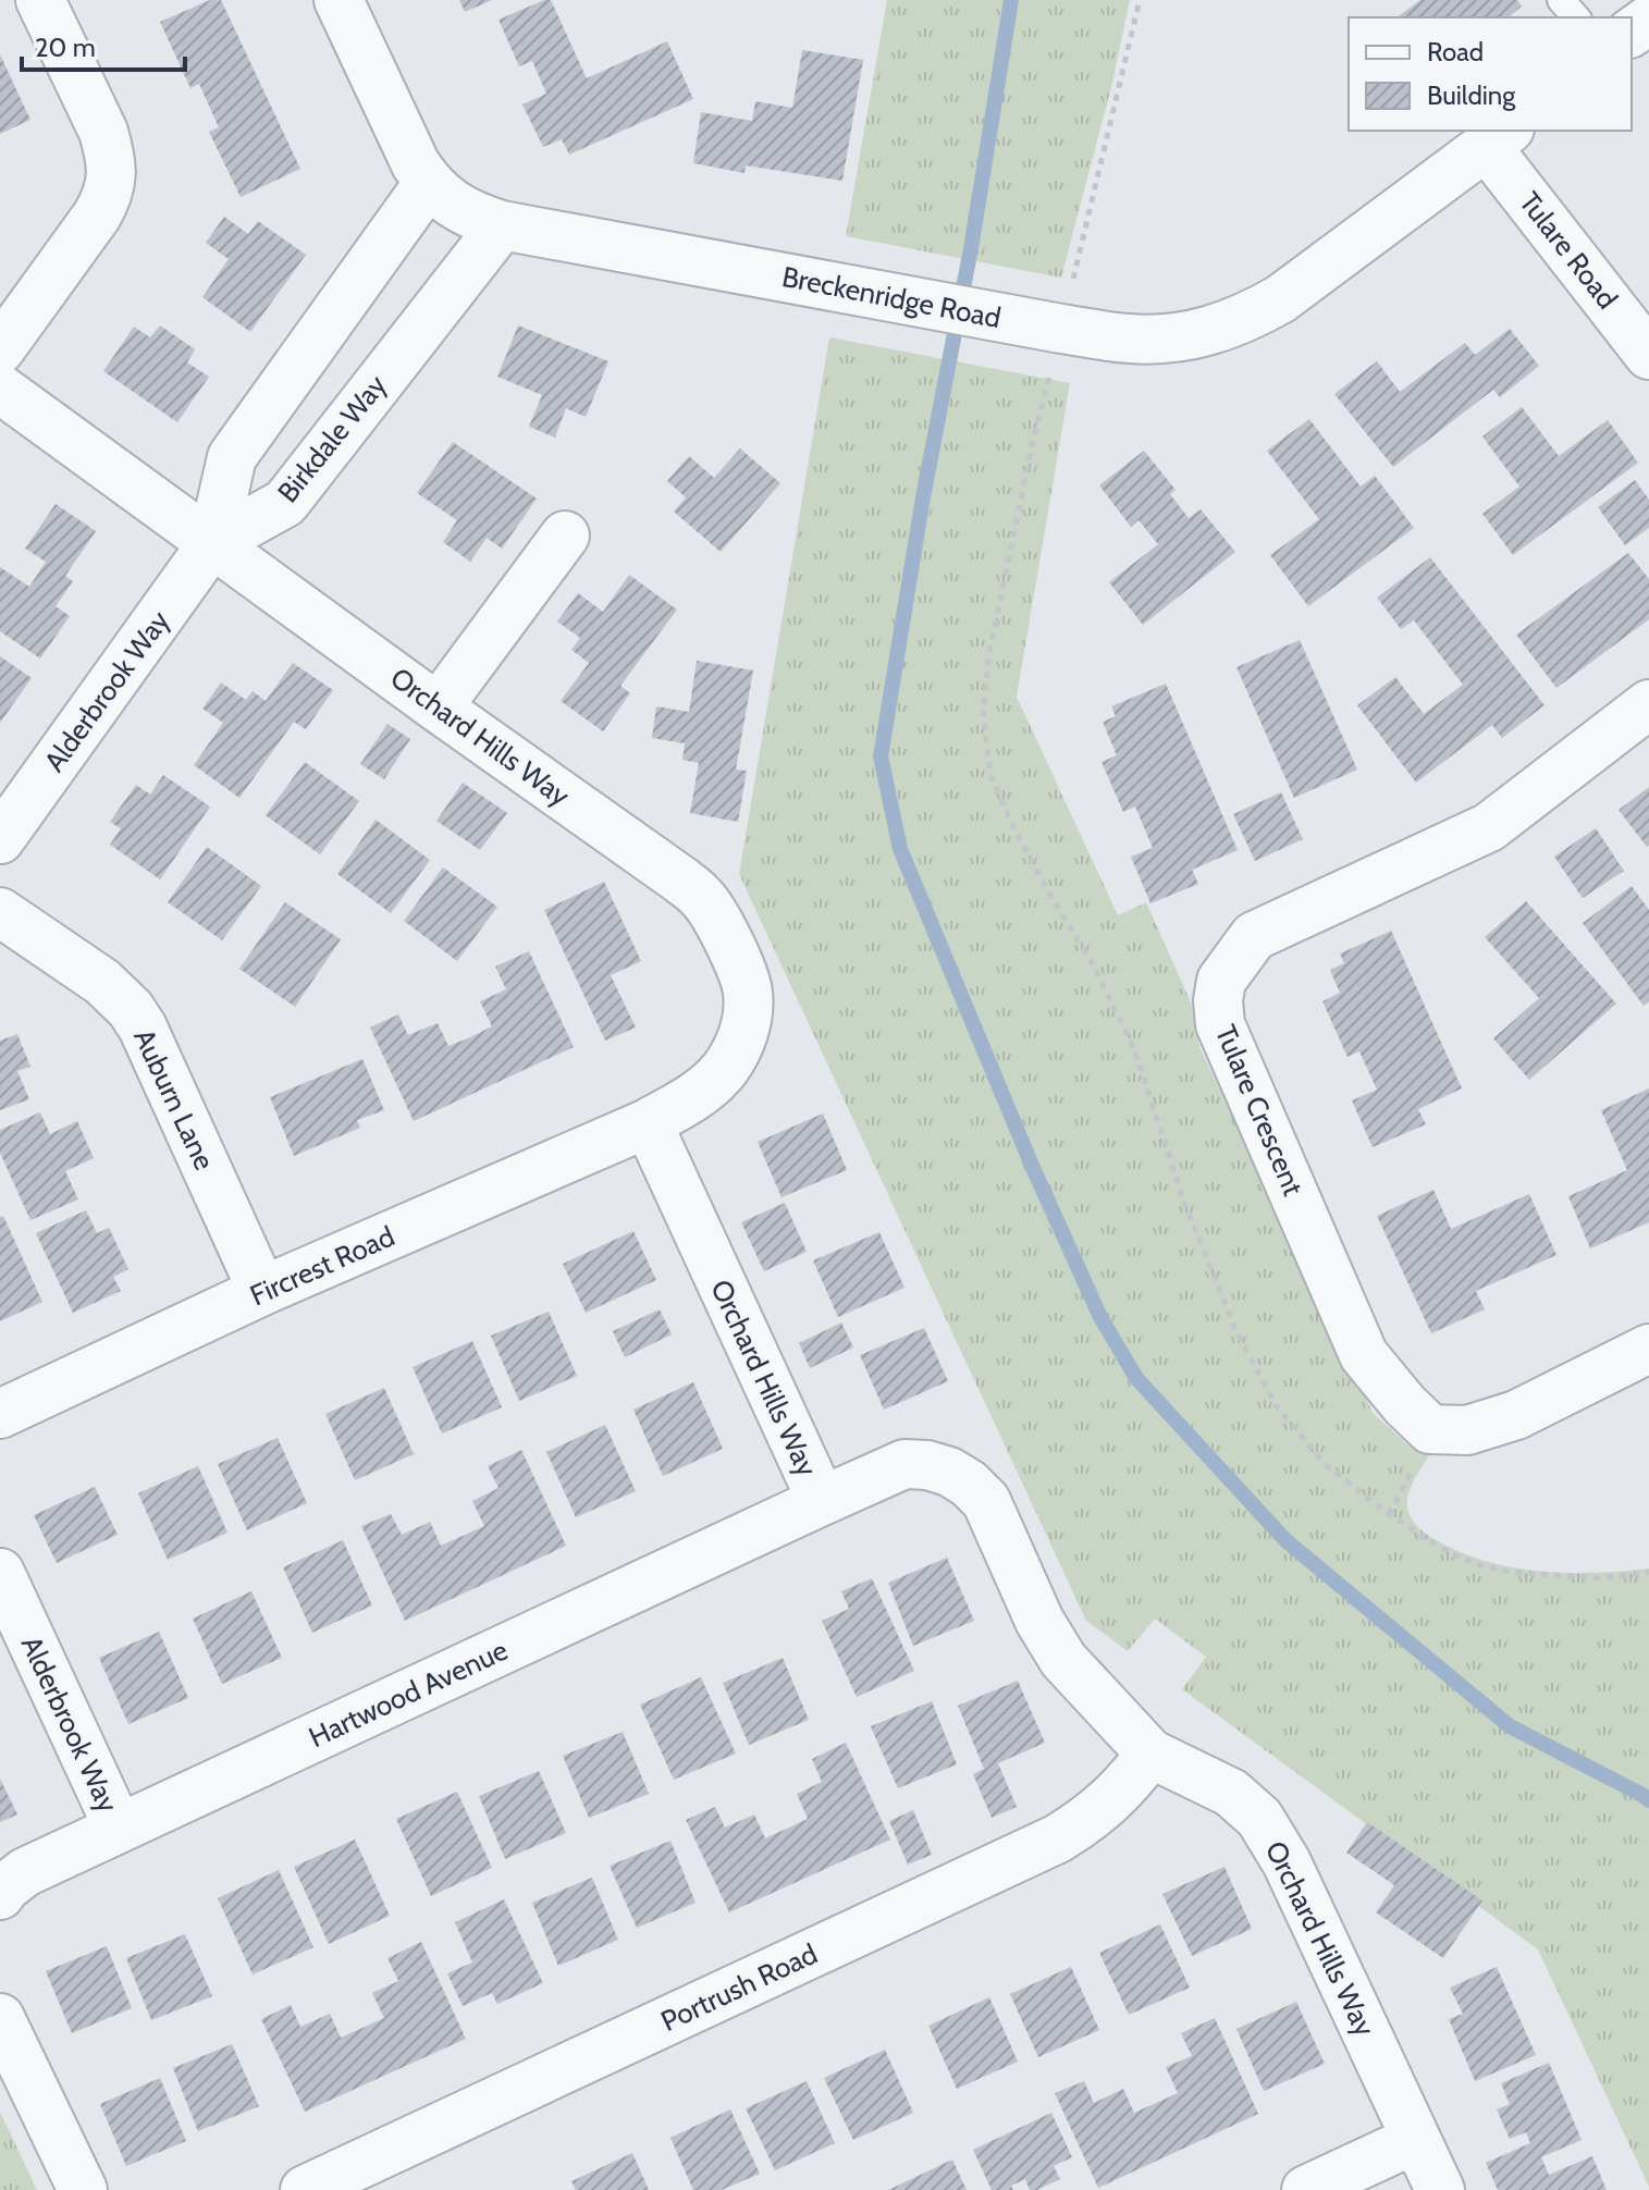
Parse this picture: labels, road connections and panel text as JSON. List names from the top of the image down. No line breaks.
{"streets":{"street":["Tulare Road","Breckenridge Road","Birkdale Way","Alderbrook Way","Orchard Hills Way","Auburn Lane","Tulare Crescent","Fircrest Road","Hartwood Avenue","Portrush Road"]},"crossings":[["Tulare Road","Breckenridge Road"],["Breckenridge Road","Birkdale Way"],["Birkdale Way","Alderbrook Way"],["Birkdale Way","Orchard Hills Way"],["Alderbrook Way","Orchard Hills Way"],["Alderbrook Way","Hartwood Avenue"],["Orchard Hills Way","Fircrest Road"],["Orchard Hills Way","Hartwood Avenue"],["Orchard Hills Way","Portrush Road"],["Auburn Lane","Fircrest Road"]],"legend":["Road","Building"],"scale_bar":"20 m"}
